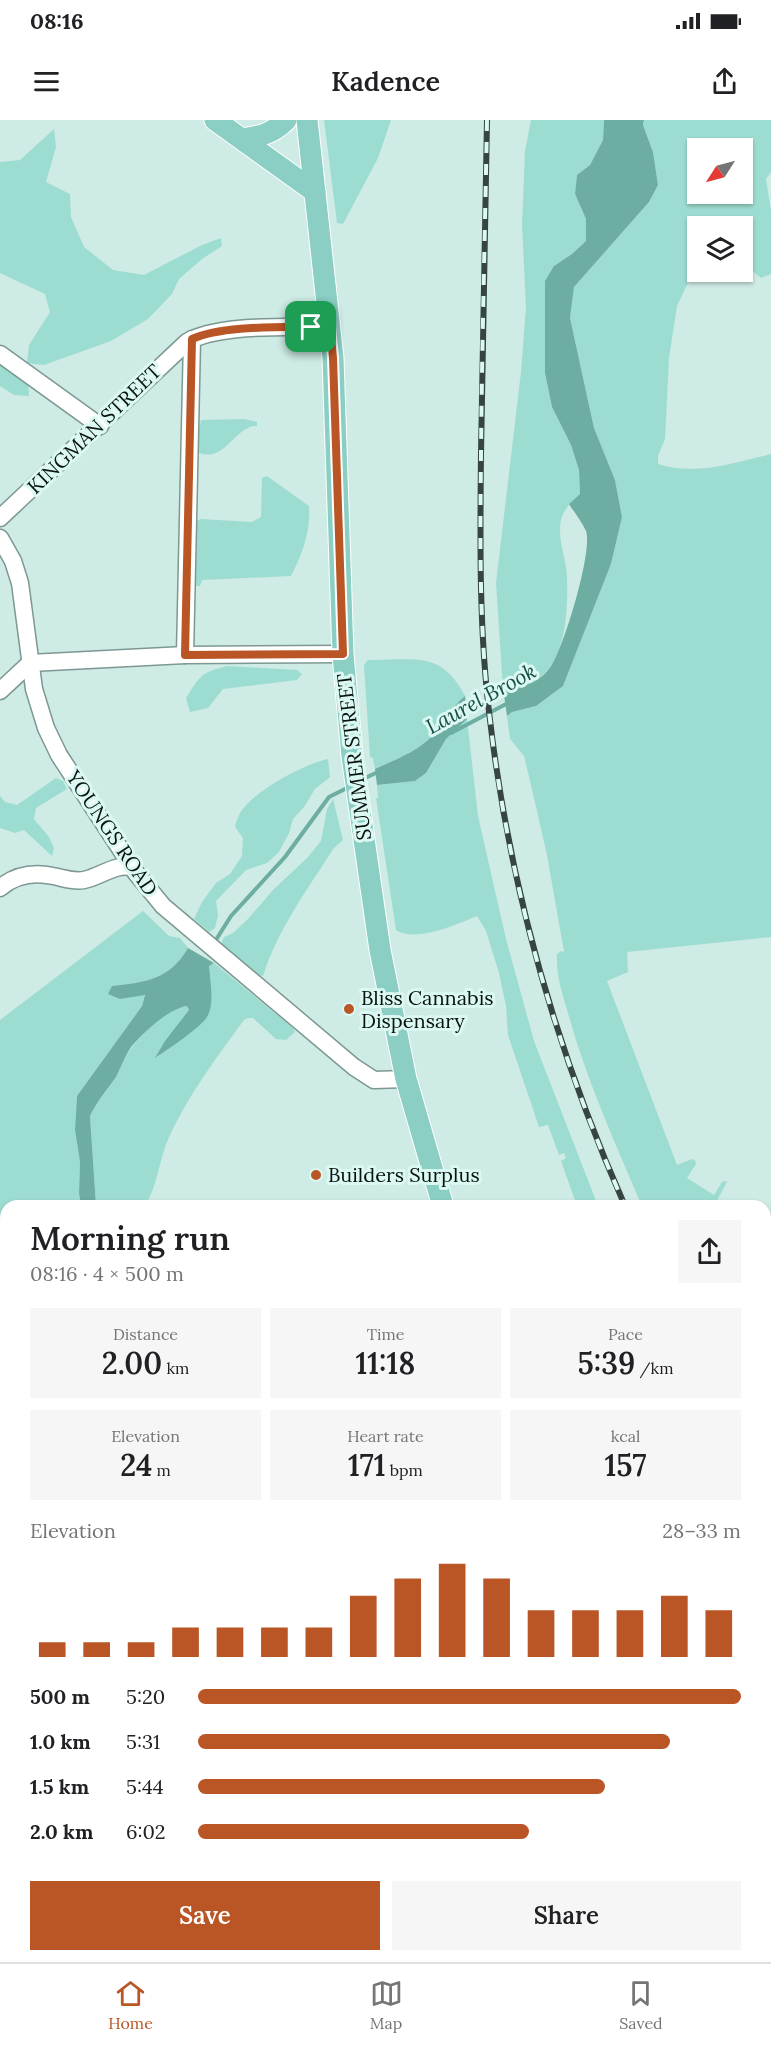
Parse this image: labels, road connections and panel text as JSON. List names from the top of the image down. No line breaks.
{"streets":{"main road":["SUMMER STREET"],"street":["KINGMAN STREET","YOUNGS ROAD"]},"crossings":[["KINGMAN STREET","SUMMER STREET"],["SUMMER STREET","YOUNGS ROAD"]],"water":["Laurel Brook"],"places":["Bliss Cannabis Dispensary","Builders Surplus"],"north":"bottom left","page":{"status":"08:16","header":"Kadence","heading":["Morning run","08:16 · 4 × 500 m"],"stats":[["Distance","2.00 km"],["Time","11:18"],["Pace","5:39 /km"],["Elevation","24 m"],["Heart rate","171 bpm"],["kcal","157"]],"chart":["Elevation","28–33 m"],"list":[{"name":"500 m","note":"5:20"},{"name":"1.0 km","note":"5:31"},{"name":"1.5 km","note":"5:44"},{"name":"2.0 km","note":"6:02"}],"buttons":["Save","Share"],"tabs":["Home","Map","Saved"]}}
